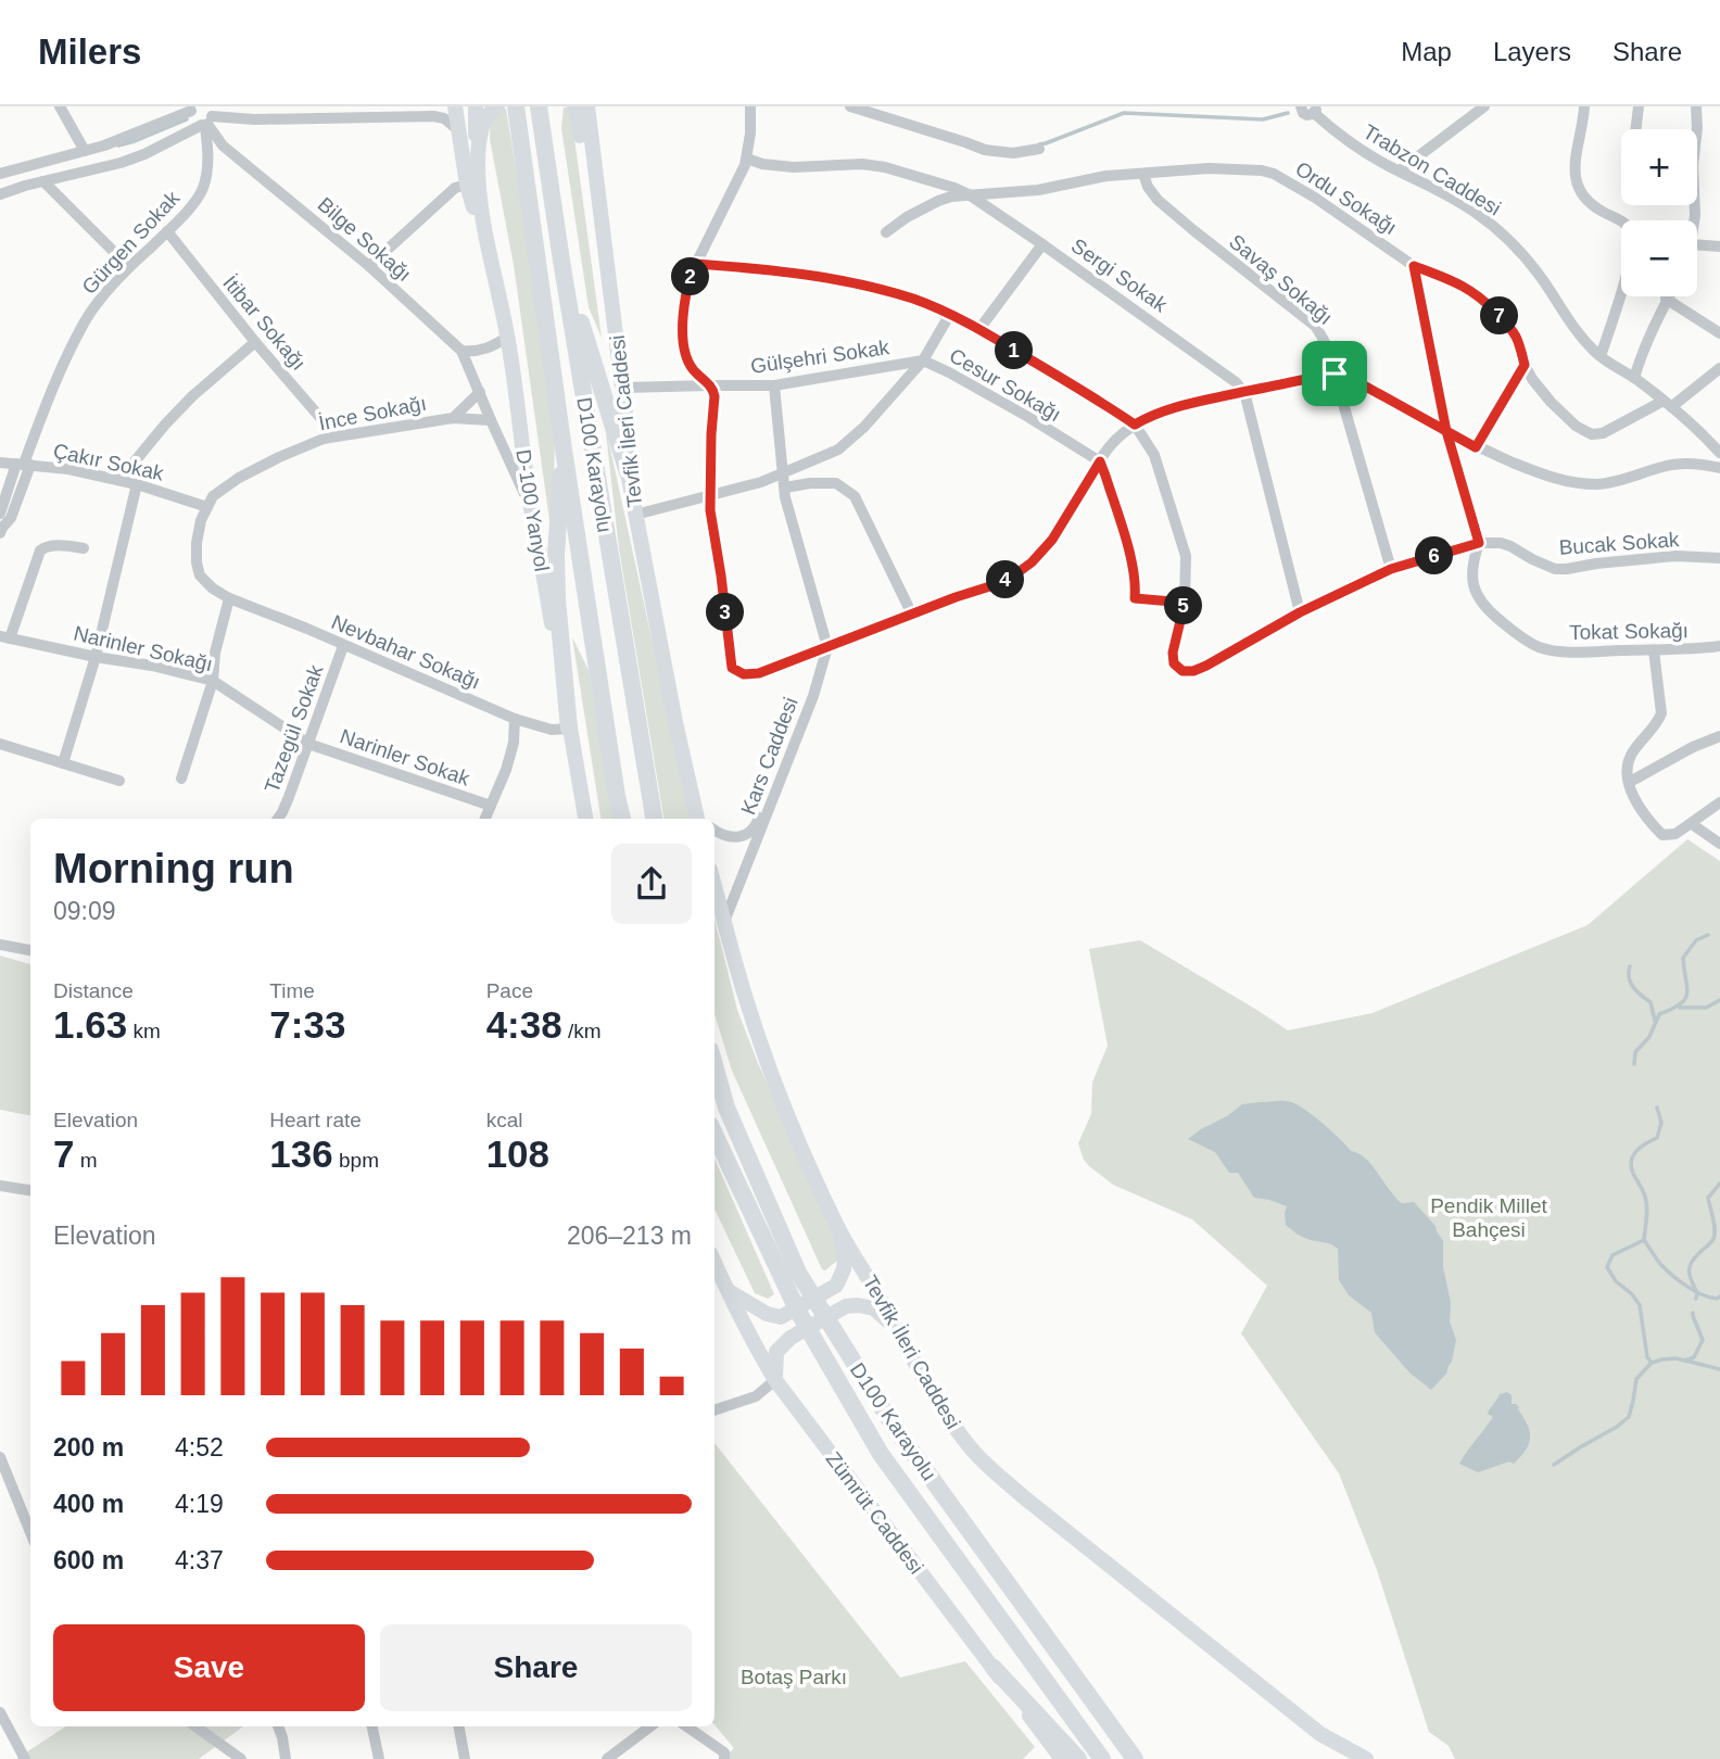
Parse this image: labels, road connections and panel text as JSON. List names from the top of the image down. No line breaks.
{"streets":{"highway":["D100 Karayolu"],"main road":["Tevfik İleri Caddesi","D-100 Yanyol","Zümrüt Caddesi"],"street":["Trabzon Caddesi","Ordu Sokağı","Bilge Sokağı","Gürgen Sokak","Sergi Sokak","Savaş Sokağı","İtibar Sokağı","Gülşehri Sokak","Cesur Sokağı","İnce Sokağı","Çakır Sokak","Bucak Sokak","Tokat Sokağı","Narinler Sokağı","Nevbahar Sokağı","Tazegül Sokak","Kars Caddesi","Narinler Sokak"]},"crossings":[["Trabzon Caddesi","Ordu Sokağı"],["Ordu Sokağı","Sergi Sokak"],["Ordu Sokağı","Savaş Sokağı"],["Bilge Sokağı","Gürgen Sokak"],["Gürgen Sokak","İtibar Sokağı"],["Gürgen Sokak","Çakır Sokak"],["İtibar Sokağı","İnce Sokağı"],["Gülşehri Sokak","Cesur Sokağı"],["Gülşehri Sokak","Tevfik İleri Caddesi"],["İnce Sokağı","Çakır Sokak"],["İnce Sokağı","Nevbahar Sokağı"],["Tevfik İleri Caddesi","Kars Caddesi"],["D-100 Yanyol","Nevbahar Sokağı"],["Bucak Sokak","Tokat Sokağı"],["Narinler Sokağı","Tazegül Sokak"],["Narinler Sokağı","Narinler Sokak"],["Nevbahar Sokağı","Tazegül Sokak"],["Tazegül Sokak","Narinler Sokak"]],"parks":["Pendik Millet Bahçesi","Botaş Parkı"],"page":{"header":"Milers","nav":["Map","Layers","Share"],"map_buttons":["+","−"],"pins":["2","7","1","6","4","5","3"],"heading":["Morning run","09:09"],"stats":[["Distance","1.63 km"],["Time","7:33"],["Pace","4:38 /km"],["Elevation","7 m"],["Heart rate","136 bpm"],["kcal","108"]],"chart":["Elevation","206–213 m"],"list":[{"name":"200 m","note":"4:52"},{"name":"400 m","note":"4:19"},{"name":"600 m","note":"4:37"}],"buttons":["Save","Share"]}}
